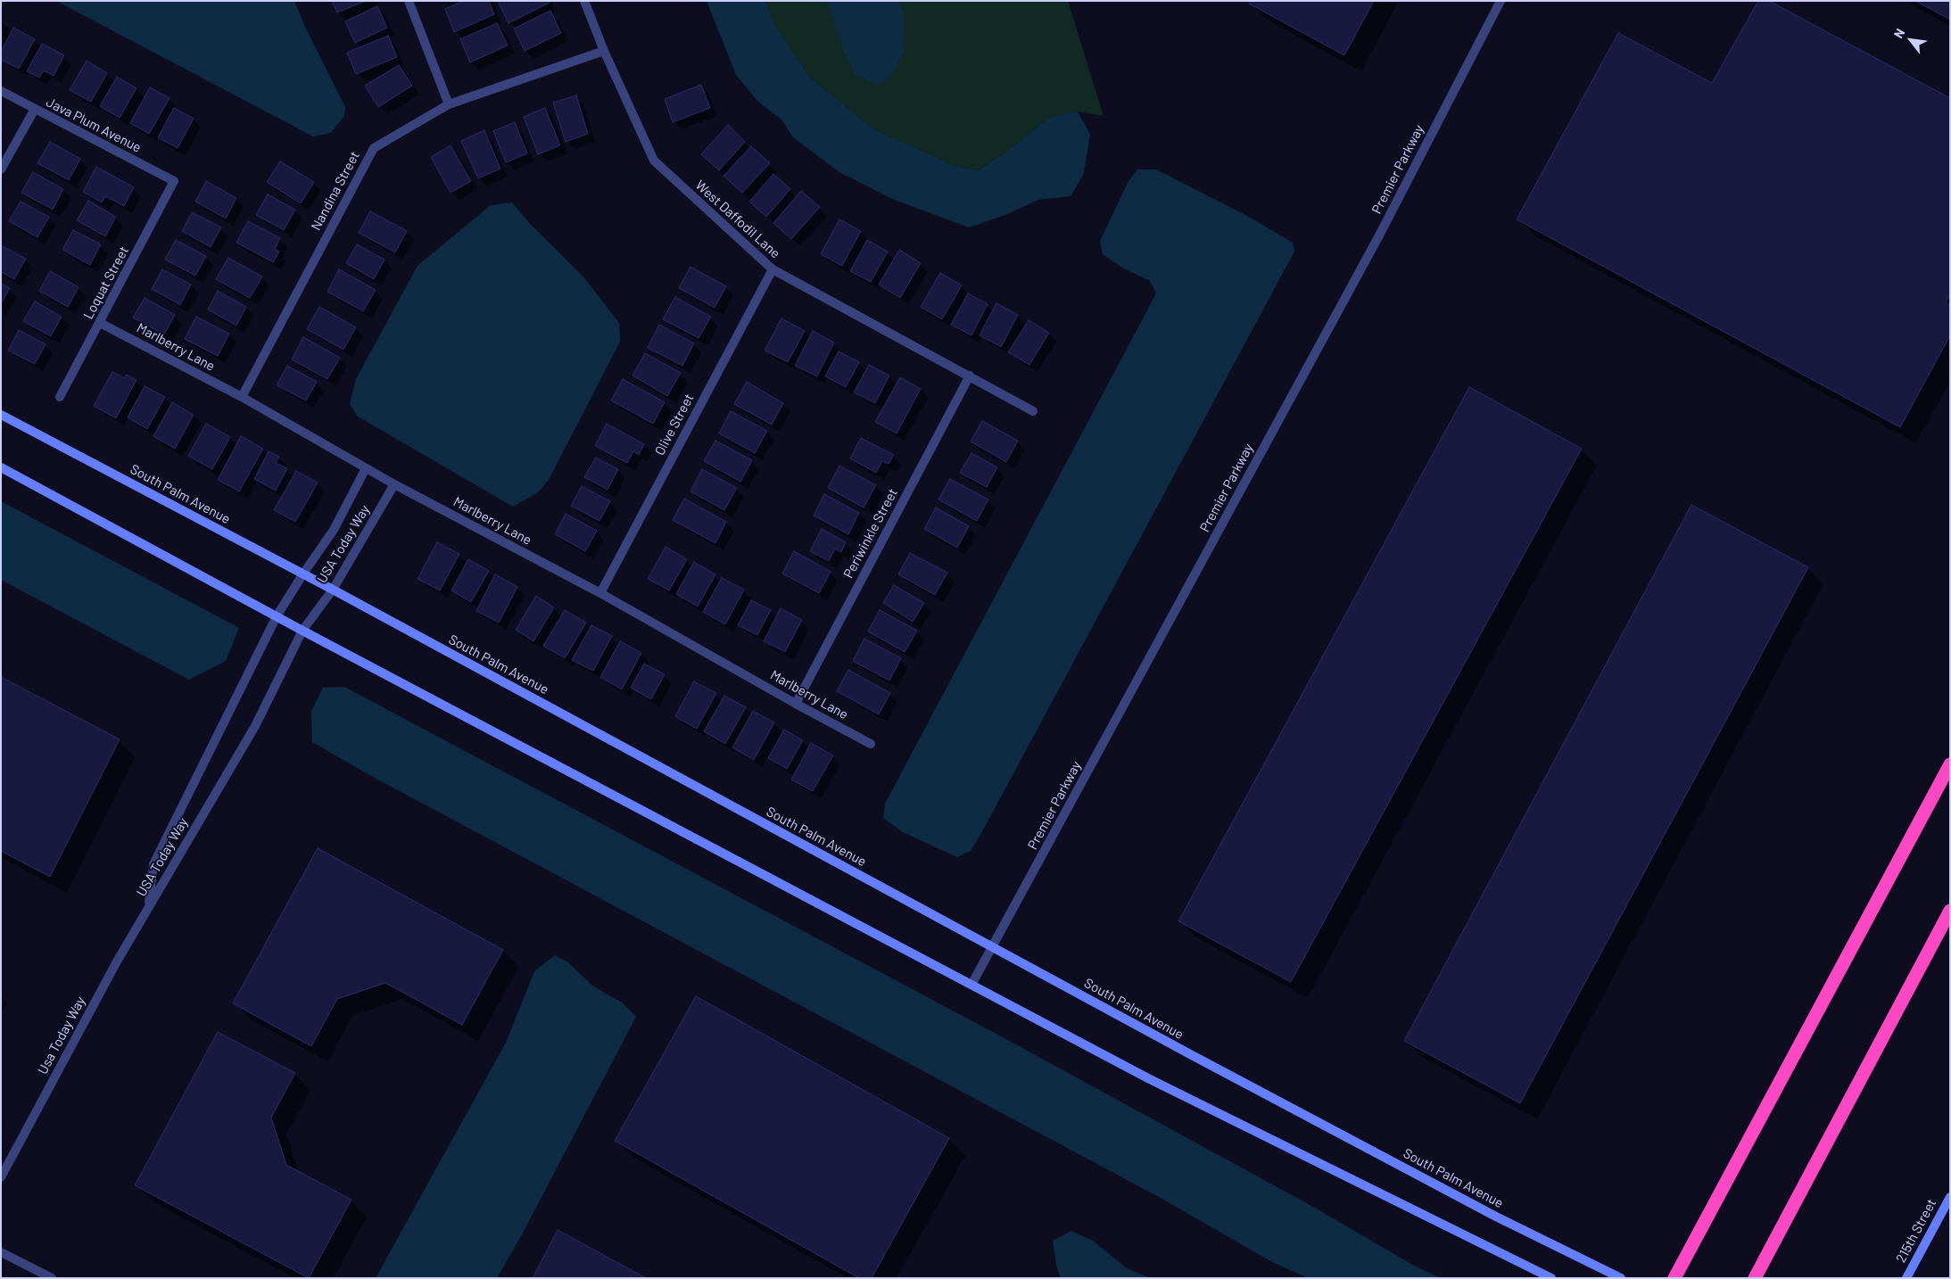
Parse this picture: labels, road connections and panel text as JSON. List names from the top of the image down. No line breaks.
{"streets":{"main road":["South Palm Avenue","215th Street"],"street":["Java Plum Avenue","Premier Parkway","Nandina Street","West Daffodil Lane","Loquat Street","Marlberry Lane","Olive Street","Periwinkle Street","USA Today Way","Usa Today Way"]},"crossings":[["Java Plum Avenue","Loquat Street"],["Premier Parkway","South Palm Avenue"],["Nandina Street","West Daffodil Lane"],["Nandina Street","Marlberry Lane"],["West Daffodil Lane","Olive Street"],["West Daffodil Lane","Periwinkle Street"],["Loquat Street","Marlberry Lane"],["Marlberry Lane","Olive Street"],["Marlberry Lane","Periwinkle Street"],["Marlberry Lane","USA Today Way"],["South Palm Avenue","USA Today Way"],["USA Today Way","Usa Today Way"]],"north":"top left"}
